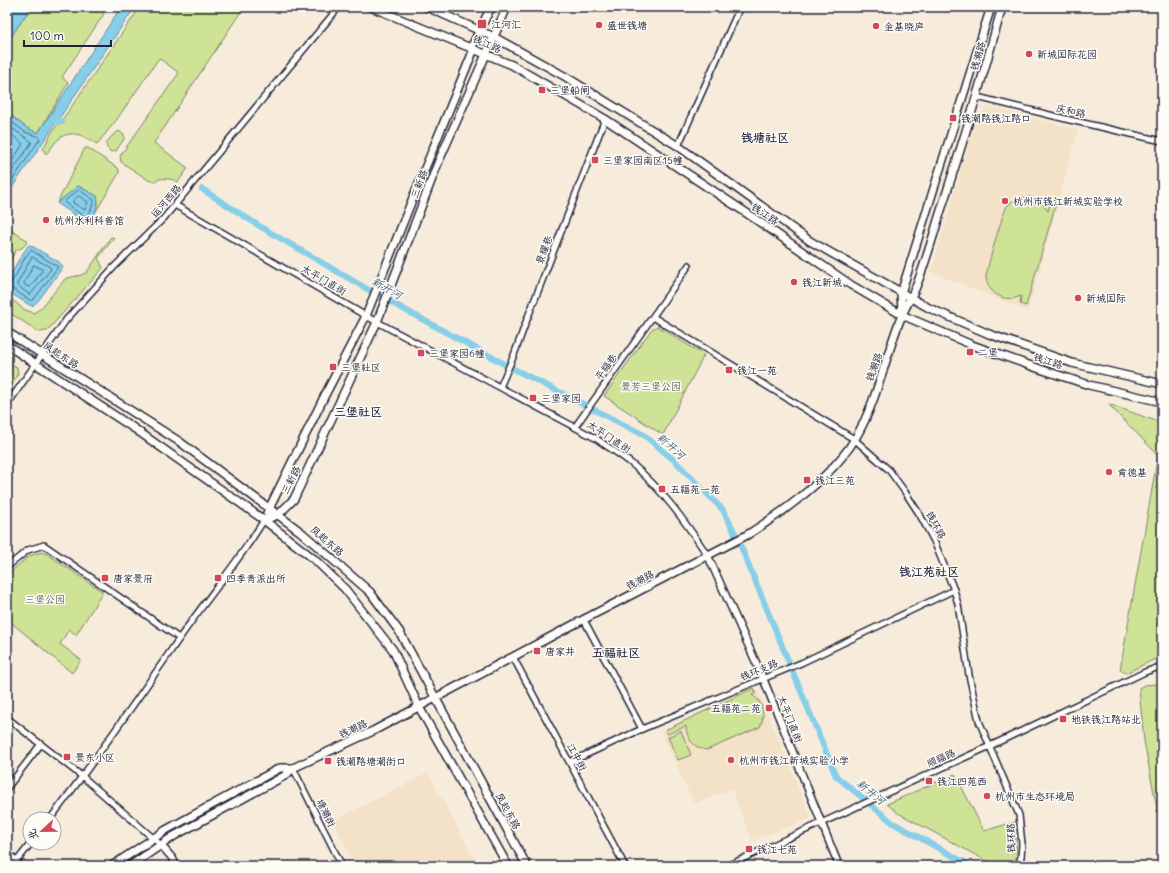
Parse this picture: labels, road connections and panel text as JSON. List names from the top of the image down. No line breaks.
{"streets":{"main road":["钱江路","钱潮路","三新路","凤起东路"],"street":["庆和路","运河西路","景耀巷","太平门直街","平福巷","钱环路","钱环支路","江中街","顺福路","塘潮街"]},"crossings":[["钱江路","钱潮路"],["钱江路","三新路"],["钱江路","景耀巷"],["钱潮路","庆和路"],["钱潮路","太平门直街"],["钱潮路","凤起东路"],["钱潮路","钱环路"],["钱潮路","江中街"],["钱潮路","塘潮街"],["三新路","太平门直街"],["三新路","凤起东路"],["运河西路","太平门直街"],["运河西路","凤起东路"],["景耀巷","太平门直街"],["太平门直街","平福巷"],["太平门直街","钱环支路"],["太平门直街","顺福路"],["平福巷","钱环路"],["钱环路","钱环支路"],["钱环路","顺福路"],["钱环支路","江中街"]],"districts":["钱塘社区","三堡社区","钱江苑社区","五福社区"],"water":["新开河"],"parks":["景芳三堡公园","三堡公园"],"places":{"transit":["江河汇","三堡船闸","钱潮路钱江路口","三堡家园南区15幢","二堡","三堡家园6幢","三堡社区","钱江一苑","三堡家园","钱江三苑","五福苑一苑","唐家景府","四季青派出所","唐家井","五福苑二苑","地铁钱江路站北","景东小区","钱潮路塘潮街口","钱江四苑西","钱江七苑"],"other":["盛世钱塘","金基晓庐","新城国际花园","杭州市钱江新城实验学校","杭州水利科普馆","钱江新城","新城国际","肯德基","杭州市钱江新城实验小学","杭州市生态环境局"]},"scale_bar":"100 m","north":"left"}
